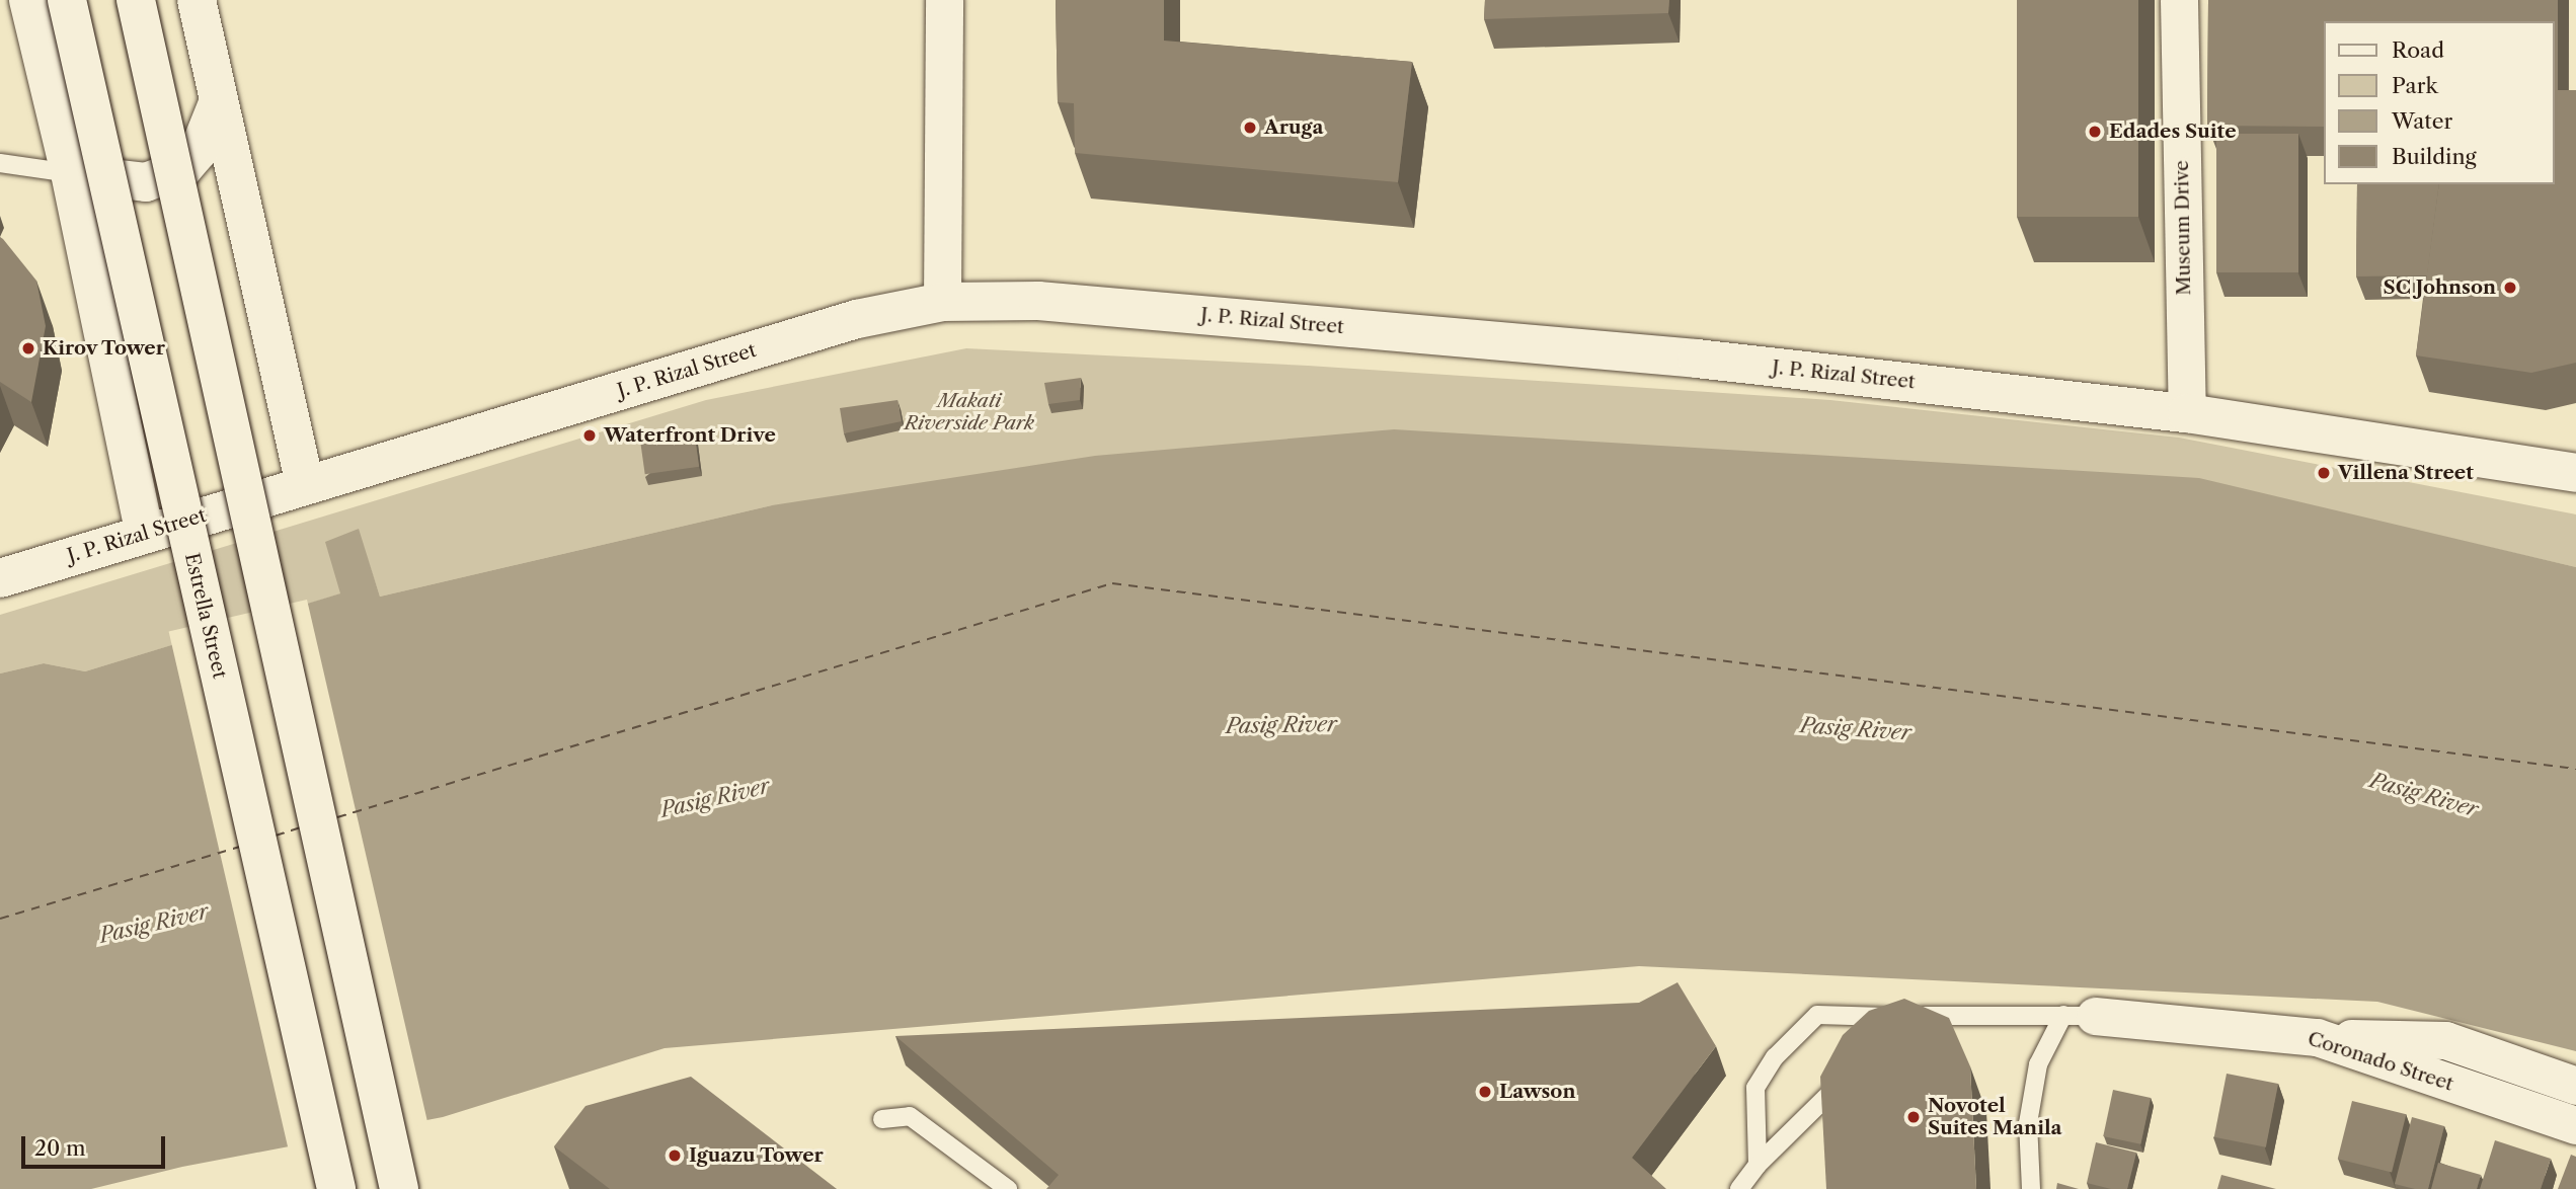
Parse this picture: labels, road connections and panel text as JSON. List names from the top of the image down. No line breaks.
{"streets":{"main road":["J. P. Rizal Street","Estrella Street"],"street":["Museum Drive","Coronado Street"]},"crossings":[["Museum Drive","J. P. Rizal Street"]],"water":["Pasig River"],"parks":["Makati Riverside Park"],"places":["Aruga","Edades Suite","SC Johnson","Kirov Tower","Waterfront Drive","Villena Street","Lawson","Novotel Suites Manila","Iguazu Tower"],"legend":["Road","Park","Water","Building"],"scale_bar":"20 m"}
